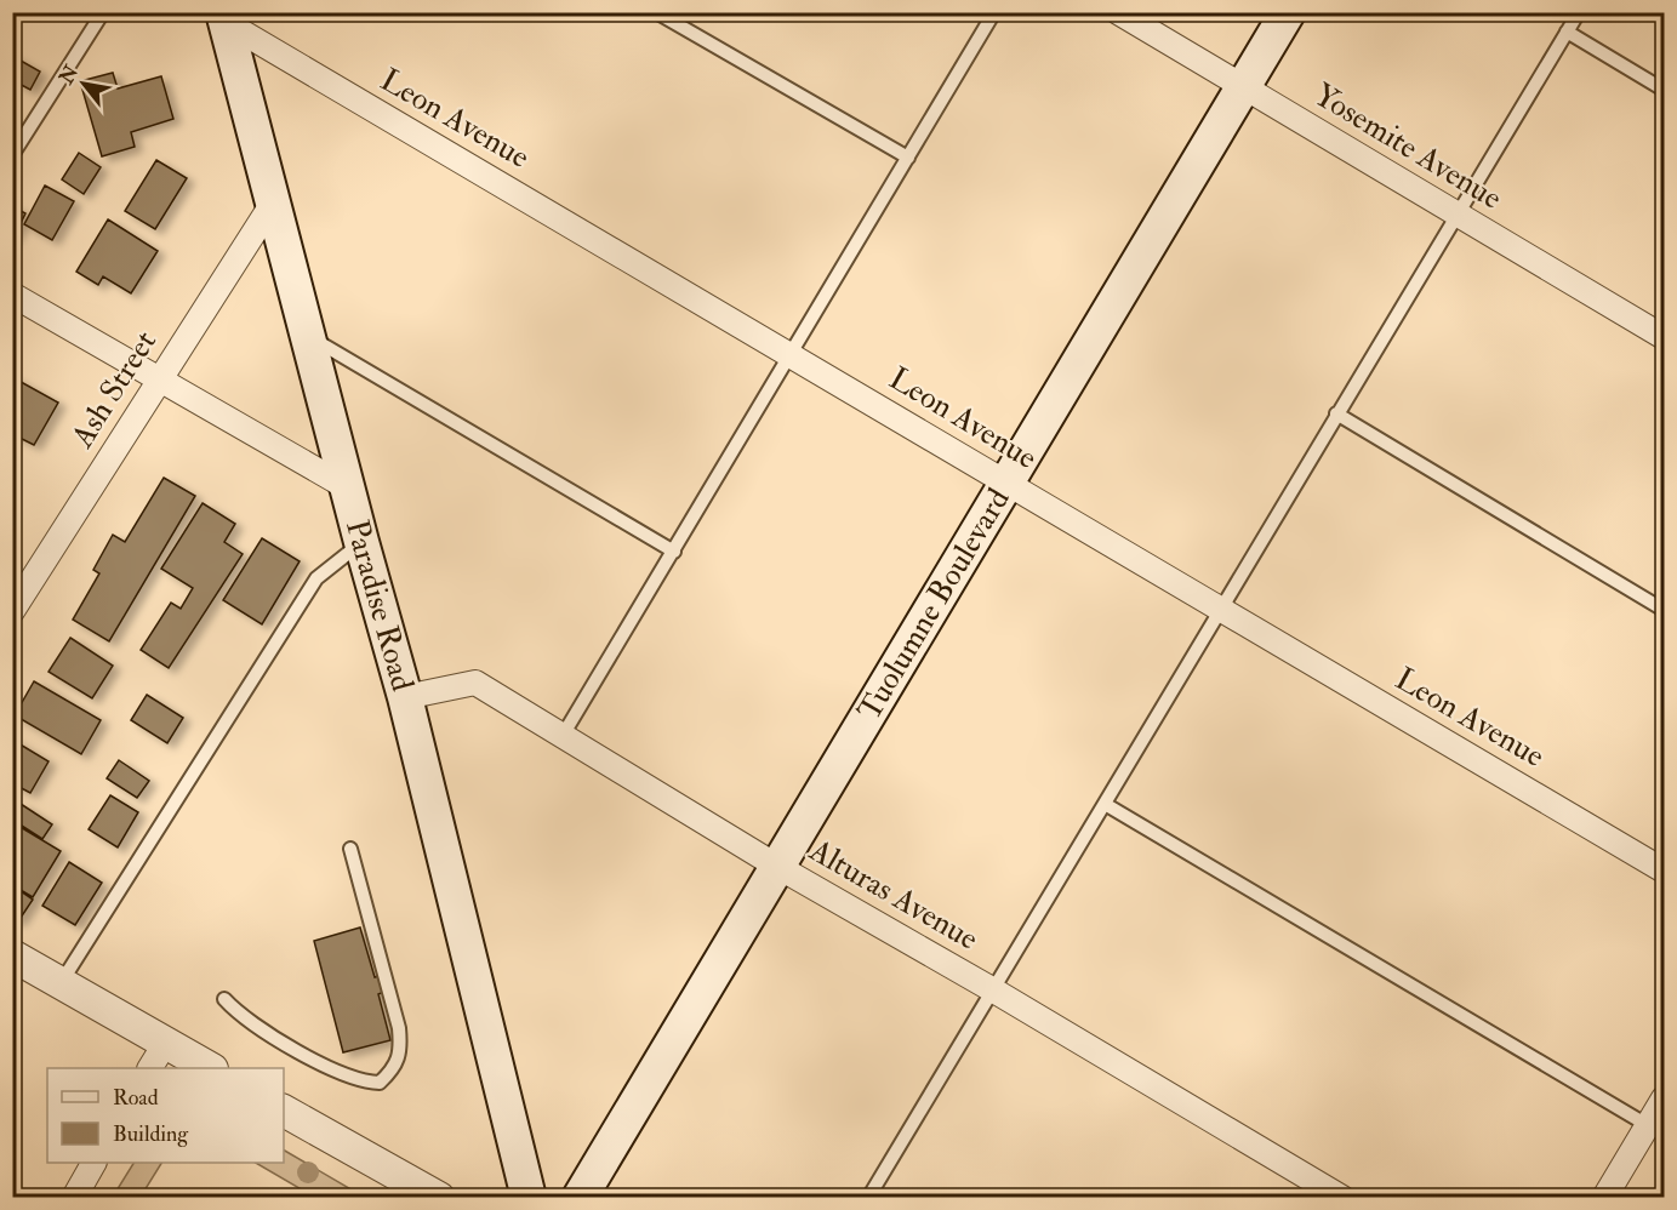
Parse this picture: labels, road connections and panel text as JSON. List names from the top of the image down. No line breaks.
{"streets":{"main road":["Paradise Road","Tuolumne Boulevard"],"street":["Leon Avenue","Yosemite Avenue","Ash Street","Alturas Avenue"]},"crossings":[["Leon Avenue","Paradise Road"],["Leon Avenue","Tuolumne Boulevard"],["Yosemite Avenue","Tuolumne Boulevard"],["Ash Street","Paradise Road"],["Paradise Road","Alturas Avenue"],["Tuolumne Boulevard","Alturas Avenue"]],"legend":["Road","Building"],"north":"top left"}
